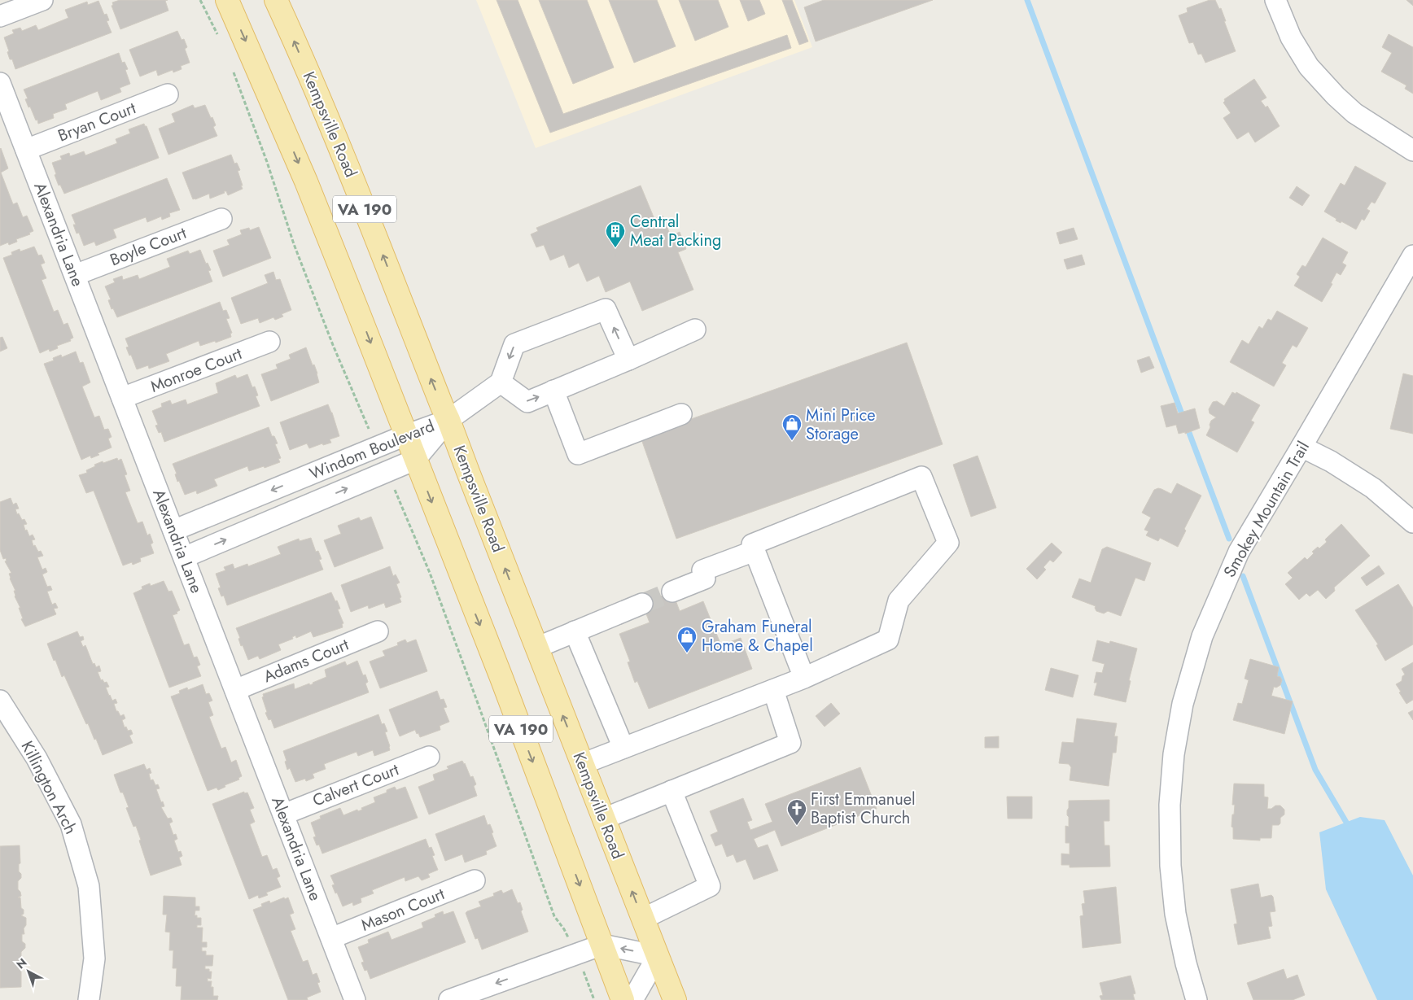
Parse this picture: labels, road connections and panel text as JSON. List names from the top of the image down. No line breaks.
{"streets":{"main road":["Kempsville Road","VA 190"],"street":["Bryan Court","Alexandria Lane","Boyle Court","Monroe Court","Windom Boulevard","Smokey Mountain Trail","Adams Court","Calvert Court","Killington Arch","Mason Court"]},"crossings":[["Bryan Court","Alexandria Lane"],["Kempsville Road","Windom Boulevard"],["VA 190","Windom Boulevard"],["Alexandria Lane","Boyle Court"],["Alexandria Lane","Monroe Court"],["Alexandria Lane","Windom Boulevard"],["Alexandria Lane","Adams Court"],["Alexandria Lane","Calvert Court"],["Alexandria Lane","Mason Court"]],"places":{"building":["Central Meat Packing"],"shop":["Mini Price Storage","Graham Funeral Home & Chapel"],"church":["First Emmanuel Baptist Church"]},"north":"top left"}
